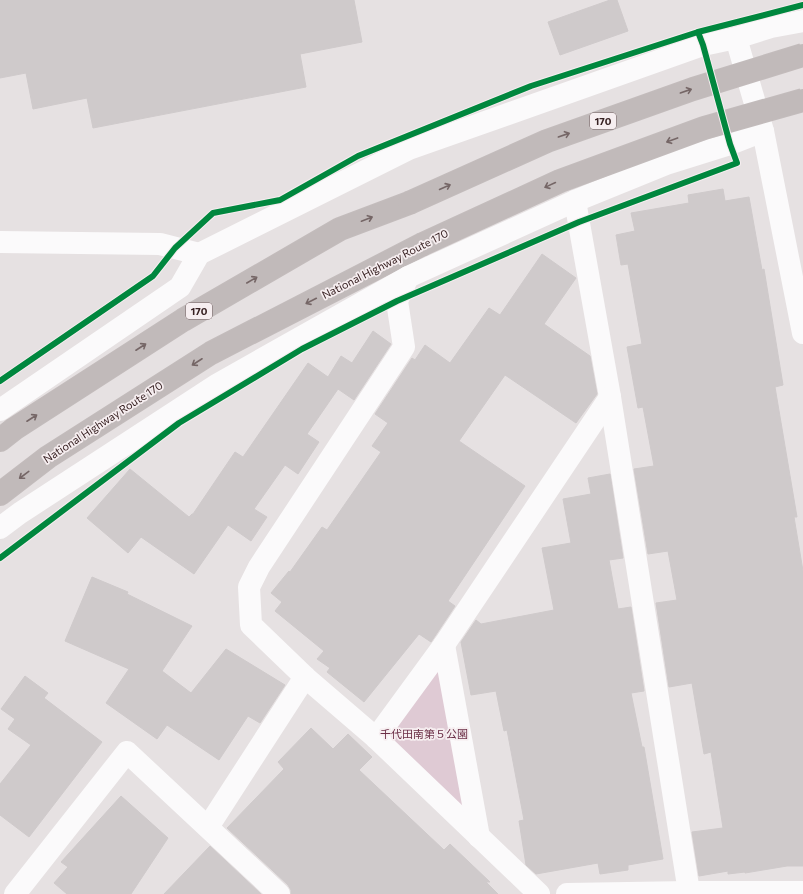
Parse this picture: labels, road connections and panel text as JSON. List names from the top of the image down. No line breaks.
{"streets":{"highway":["170","National Highway Route 170"]},"parks":["千代田南第５公園"]}
